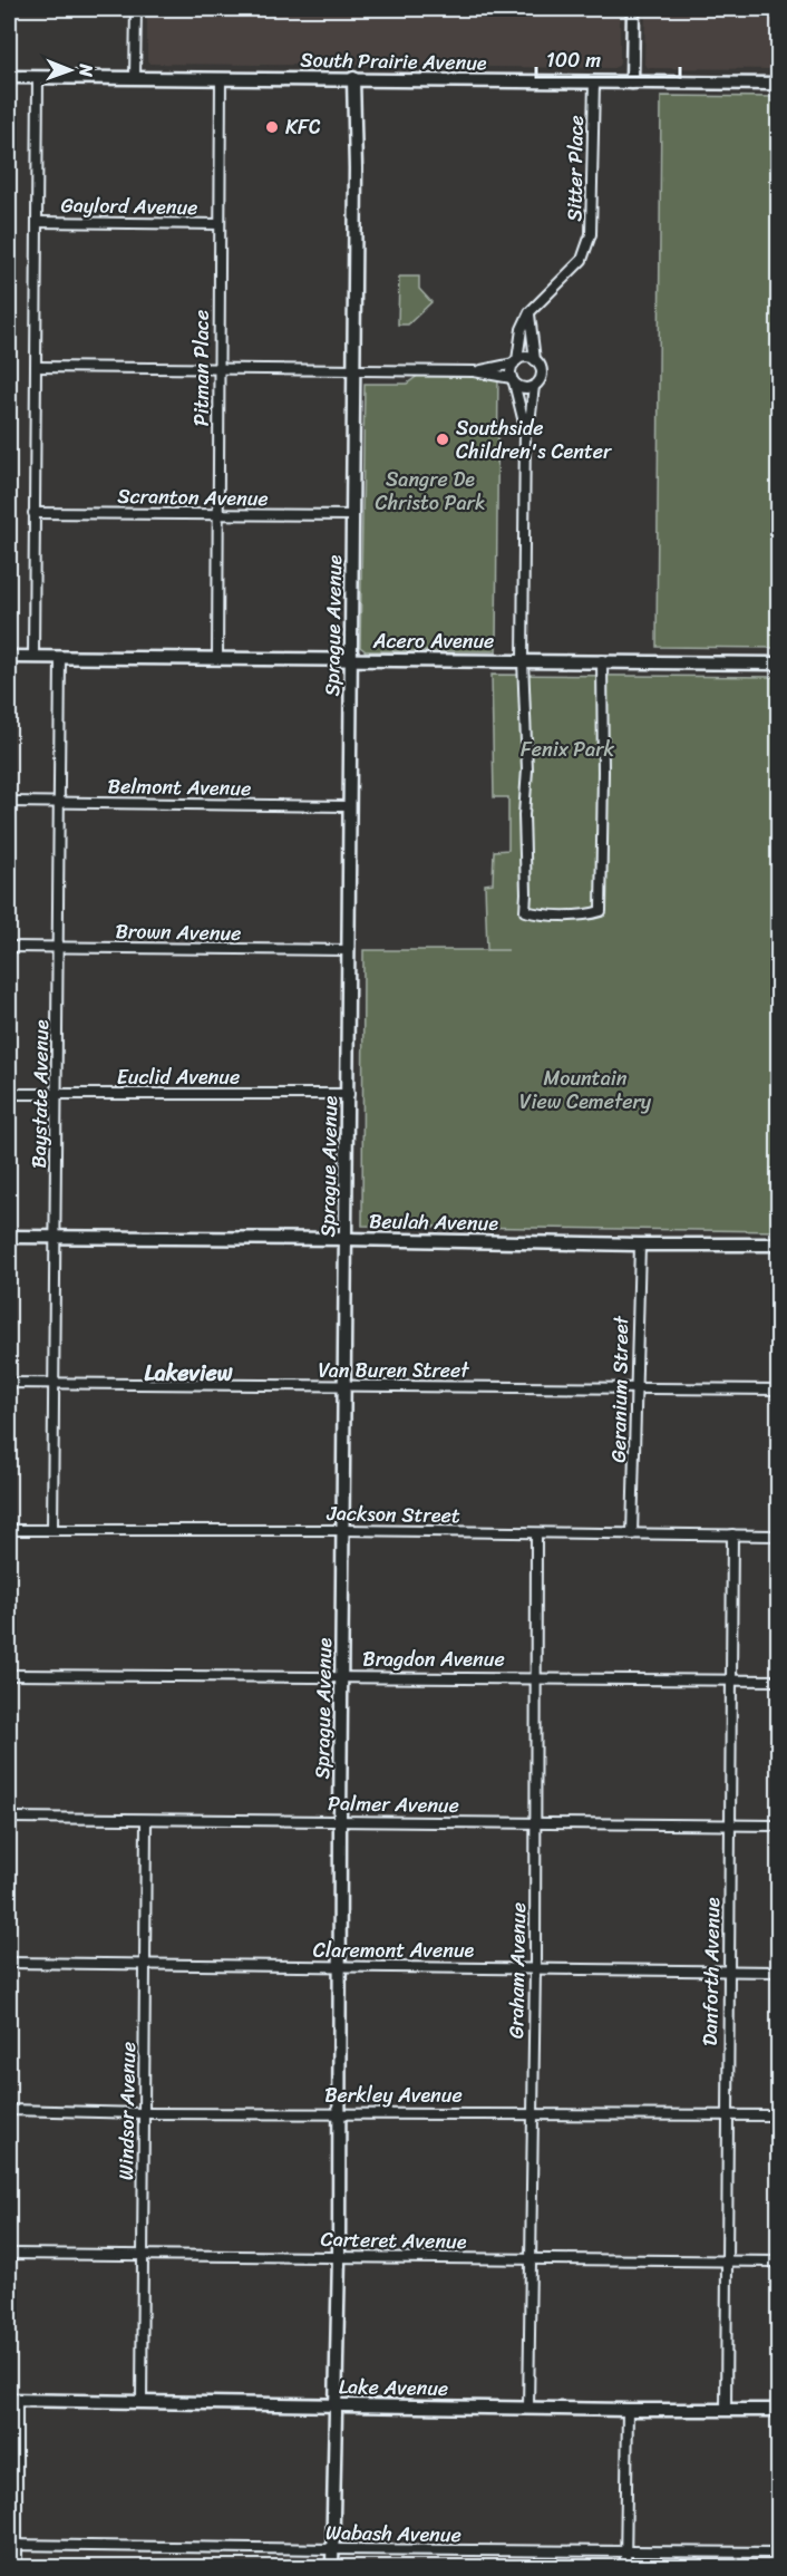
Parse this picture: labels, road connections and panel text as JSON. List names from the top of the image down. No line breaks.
{"streets":{"street":["South Prairie Avenue","Sitter Place","Gaylord Avenue","Pitman Place","Scranton Avenue","Sprague Avenue","Acero Avenue","Belmont Avenue","Brown Avenue","Euclid Avenue","Baystate Avenue","Beulah Avenue","Van Buren Street","Geranium Street","Jackson Street","Bragdon Avenue","Palmer Avenue","Claremont Avenue","Graham Avenue","Danforth Avenue","Berkley Avenue","Windsor Avenue","Carteret Avenue","Lake Avenue","Wabash Avenue"]},"crossings":[["South Prairie Avenue","Sitter Place"],["South Prairie Avenue","Pitman Place"],["South Prairie Avenue","Sprague Avenue"],["Gaylord Avenue","Pitman Place"],["Pitman Place","Scranton Avenue"],["Pitman Place","Acero Avenue"],["Scranton Avenue","Sprague Avenue"],["Sprague Avenue","Acero Avenue"],["Sprague Avenue","Belmont Avenue"],["Sprague Avenue","Brown Avenue"],["Sprague Avenue","Euclid Avenue"],["Sprague Avenue","Beulah Avenue"],["Sprague Avenue","Van Buren Street"],["Sprague Avenue","Jackson Street"],["Sprague Avenue","Bragdon Avenue"],["Sprague Avenue","Palmer Avenue"],["Sprague Avenue","Claremont Avenue"],["Sprague Avenue","Berkley Avenue"],["Sprague Avenue","Carteret Avenue"],["Sprague Avenue","Lake Avenue"],["Sprague Avenue","Wabash Avenue"],["Acero Avenue","Baystate Avenue"],["Belmont Avenue","Baystate Avenue"],["Brown Avenue","Baystate Avenue"],["Euclid Avenue","Baystate Avenue"],["Baystate Avenue","Beulah Avenue"],["Baystate Avenue","Van Buren Street"],["Baystate Avenue","Jackson Street"],["Beulah Avenue","Geranium Street"],["Van Buren Street","Geranium Street"],["Geranium Street","Jackson Street"],["Jackson Street","Graham Avenue"],["Jackson Street","Danforth Avenue"],["Bragdon Avenue","Graham Avenue"],["Bragdon Avenue","Danforth Avenue"],["Palmer Avenue","Graham Avenue"],["Palmer Avenue","Danforth Avenue"],["Palmer Avenue","Windsor Avenue"],["Claremont Avenue","Graham Avenue"],["Claremont Avenue","Danforth Avenue"],["Claremont Avenue","Windsor Avenue"],["Graham Avenue","Berkley Avenue"],["Graham Avenue","Carteret Avenue"],["Graham Avenue","Lake Avenue"],["Danforth Avenue","Berkley Avenue"],["Danforth Avenue","Carteret Avenue"],["Danforth Avenue","Lake Avenue"],["Berkley Avenue","Windsor Avenue"],["Windsor Avenue","Carteret Avenue"],["Windsor Avenue","Lake Avenue"]],"districts":["Lakeview"],"parks":["Sangre De Christo Park","Fenix Park","Mountain View Cemetery"],"places":["KFC","Southside Children's Center"],"scale_bar":"100 m","north":"right"}
